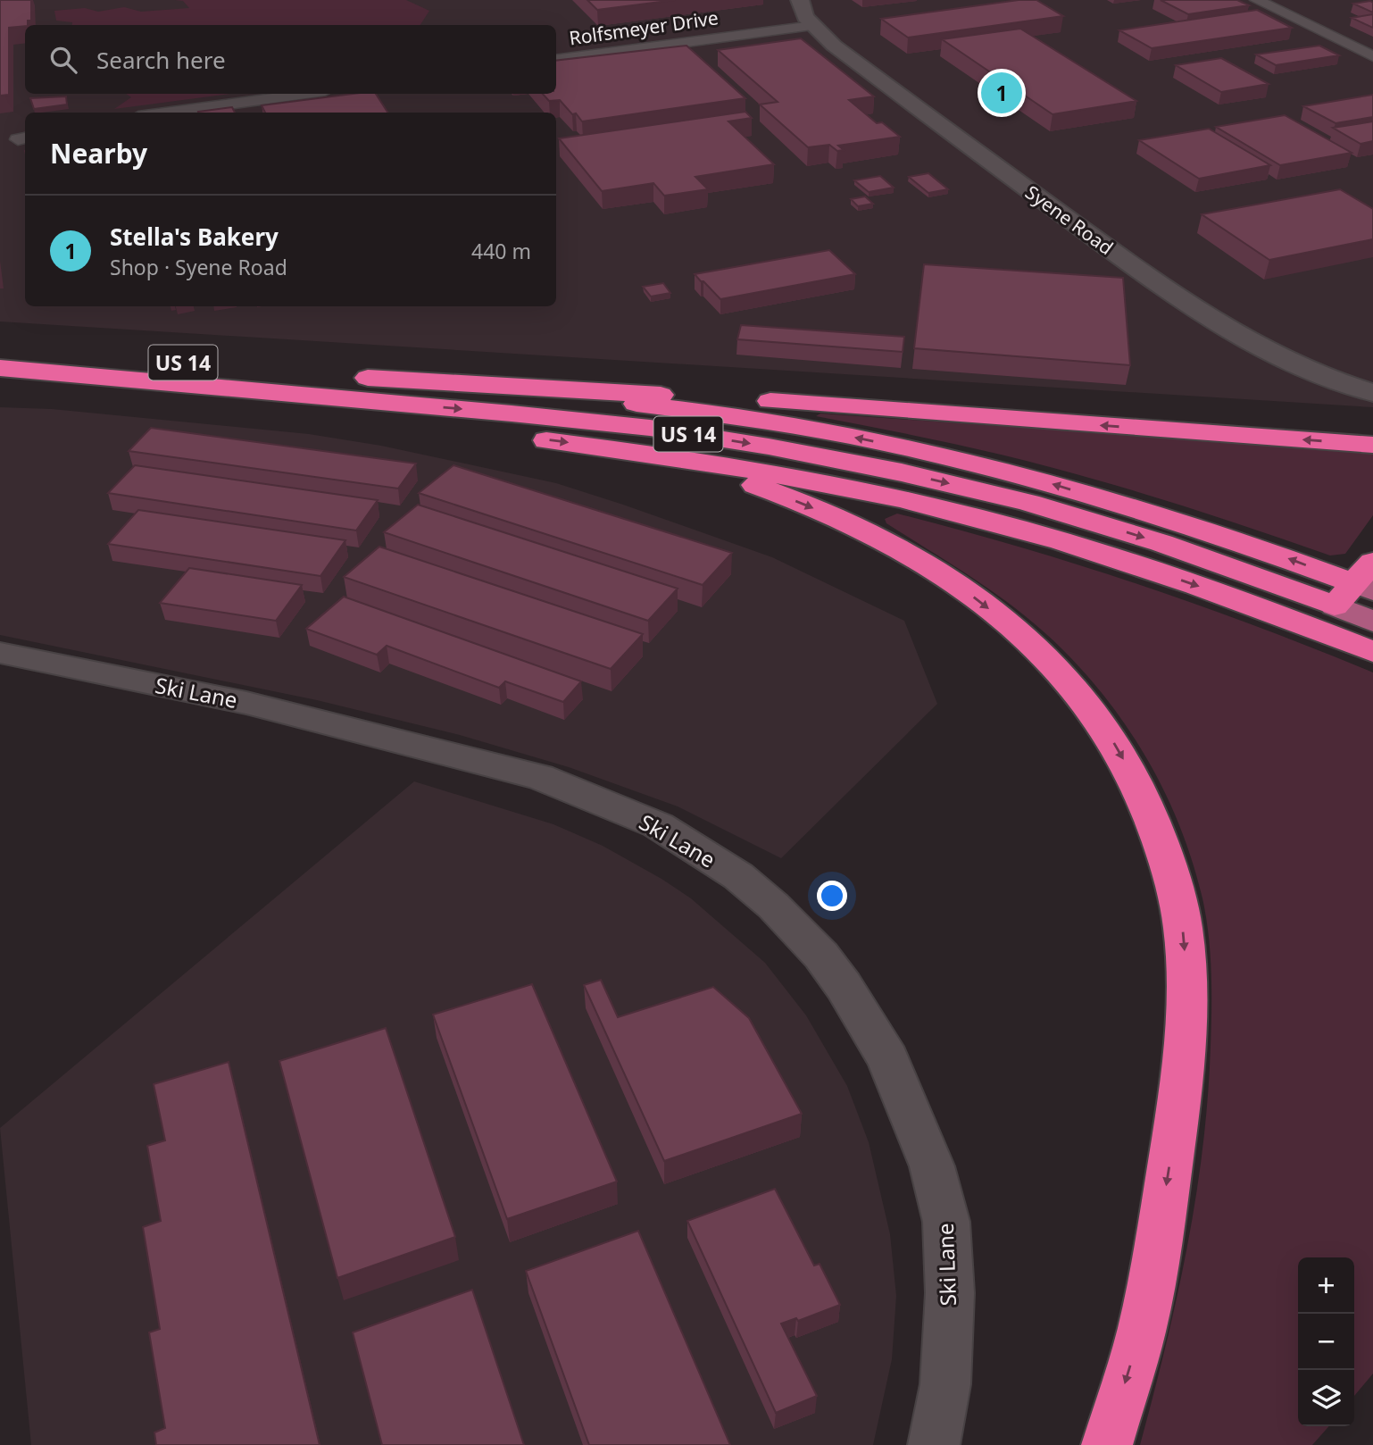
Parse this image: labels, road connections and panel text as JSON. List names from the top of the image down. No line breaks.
{"streets":{"highway":["US 14"],"street":["Rolfsmeyer Drive","Syene Road","Ski Lane"]},"crossings":[["Rolfsmeyer Drive","Syene Road"]],"page":{"search":"Search here","pins":"1","heading":"Nearby","list":[{"mark":"1","name":"Stella's Bakery","note":"Shop · Syene Road","value":"440 m"}],"map_buttons":["+","−"]}}
